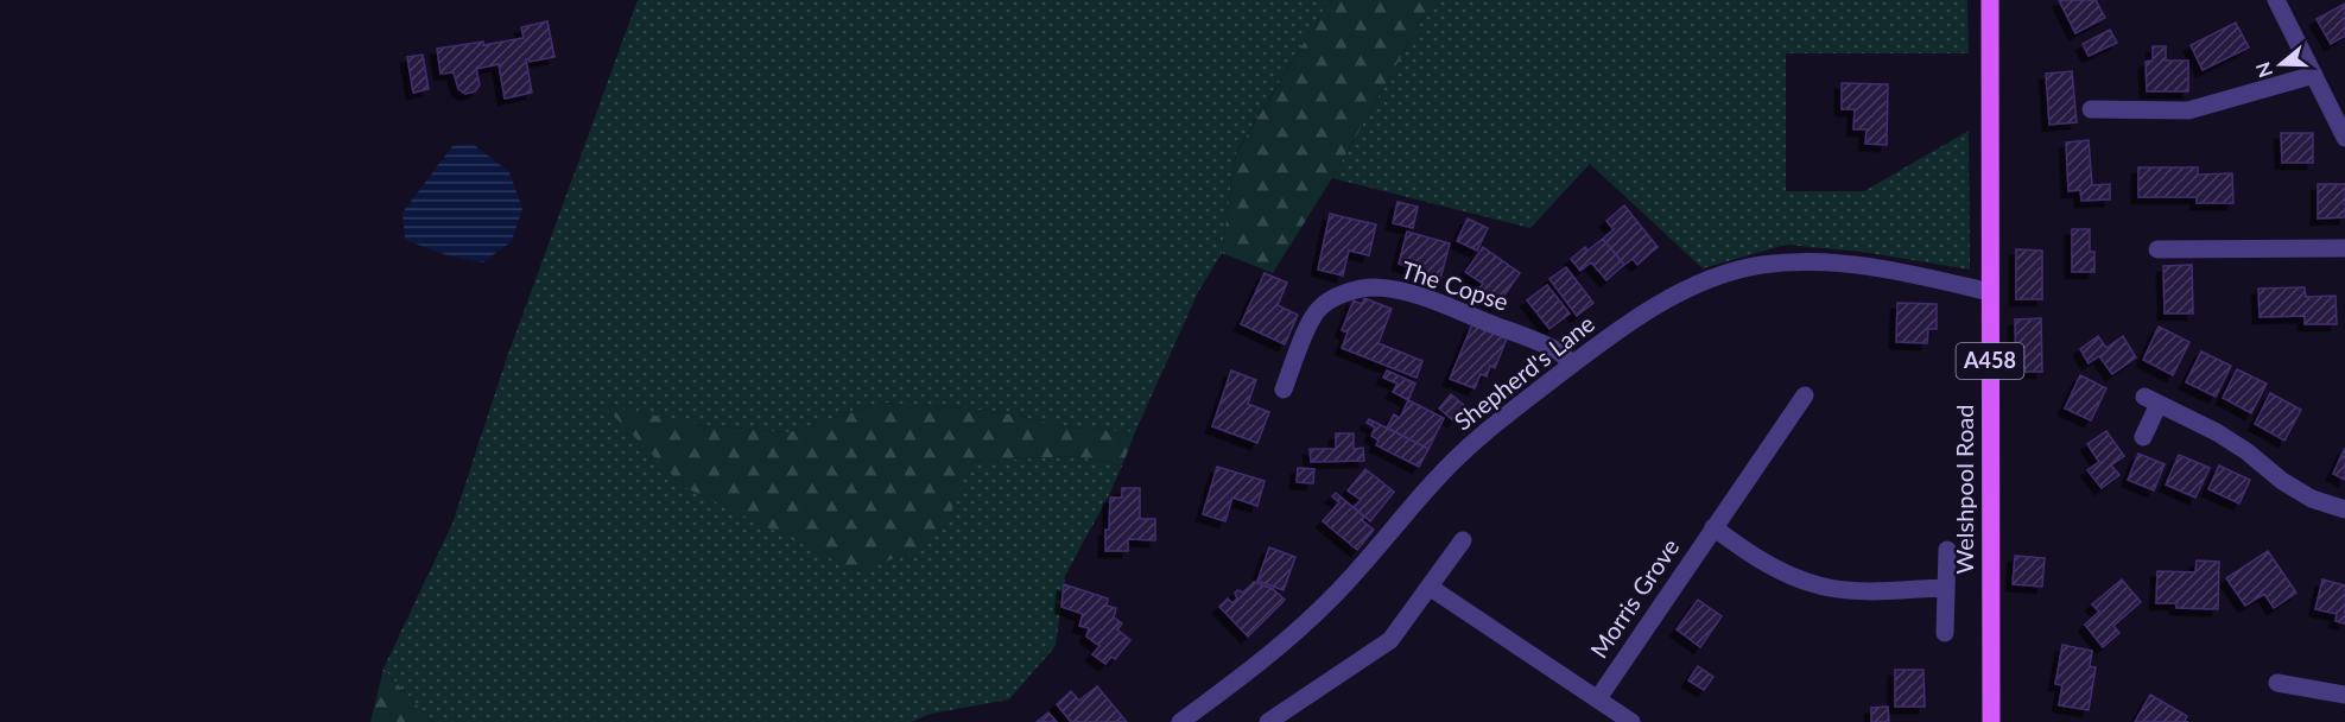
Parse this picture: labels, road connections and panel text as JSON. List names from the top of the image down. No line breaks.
{"streets":{"main road":["A458","Welshpool Road"],"street":["The Copse","Shepherd's Lane","Morris Grove"]},"crossings":[["The Copse","Shepherd's Lane"],["Shepherd's Lane","Welshpool Road"]],"north":"left"}
